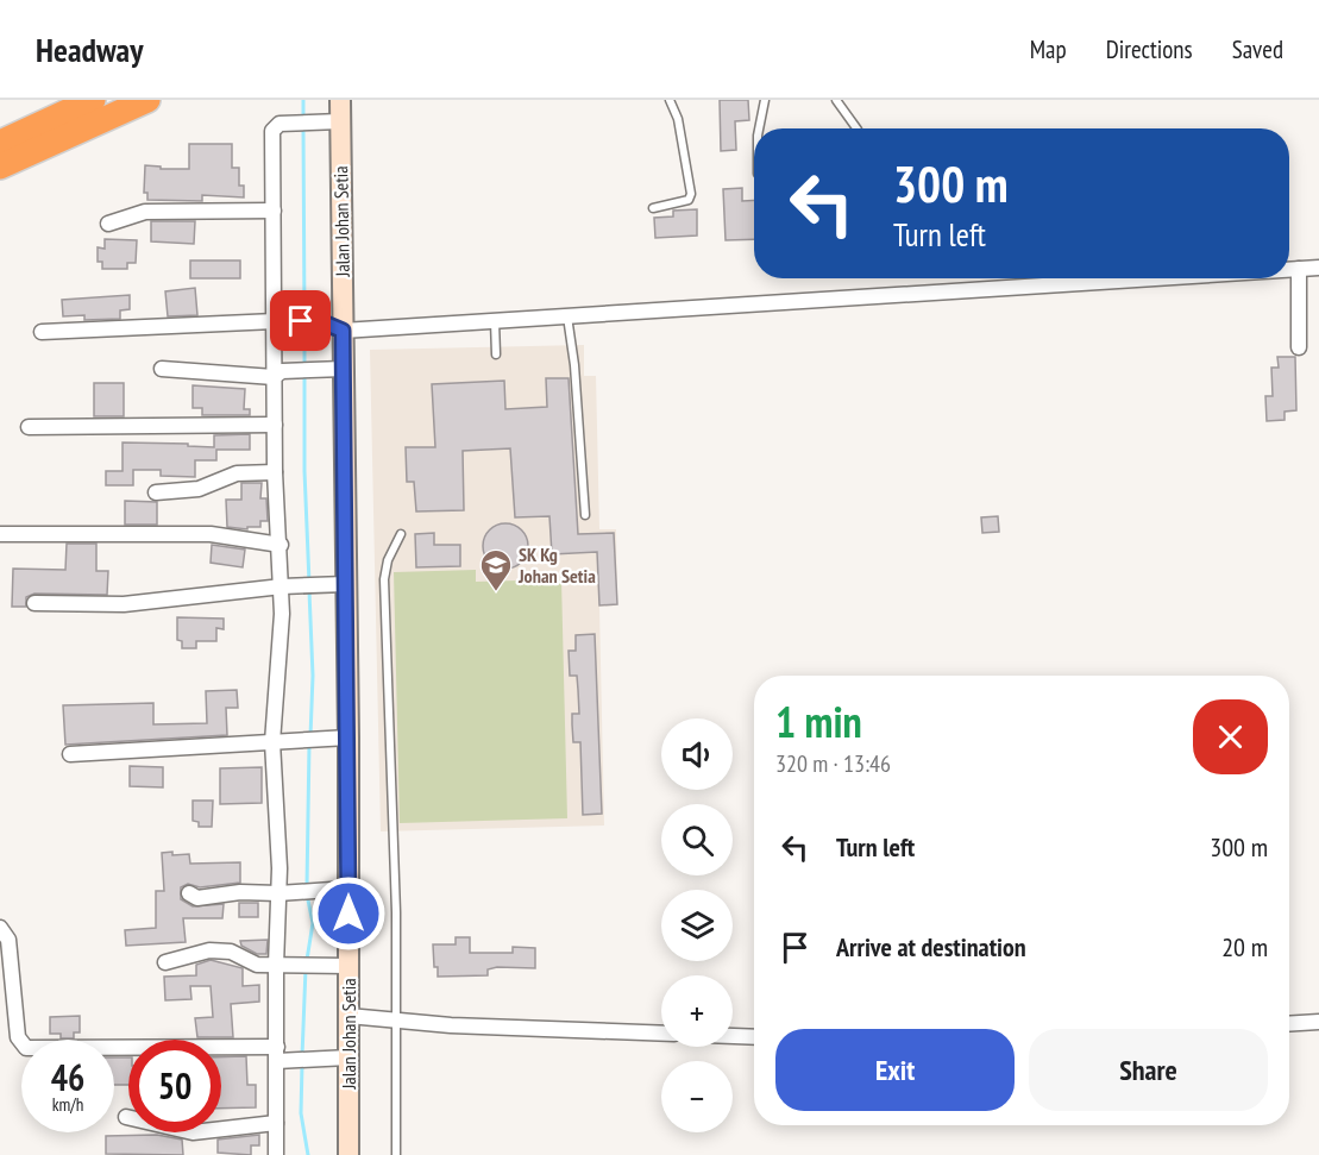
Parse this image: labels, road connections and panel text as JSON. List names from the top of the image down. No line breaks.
{"streets":{"main road":["Jalan Johan Setia"]},"places":{"school or university":["SK Kg Johan Setia"]},"page":{"header":"Headway","nav":["Map","Directions","Saved"],"turn":["300 m","Turn left"],"heading":["1 min","320 m · 13:46"],"map_buttons":["+","−"],"list":[{"name":"Turn left","value":"300 m"},{"name":"Arrive at destination","value":"20 m"}],"buttons":["Exit","Share"],"speed":"46 km/h","limit":"50"}}
